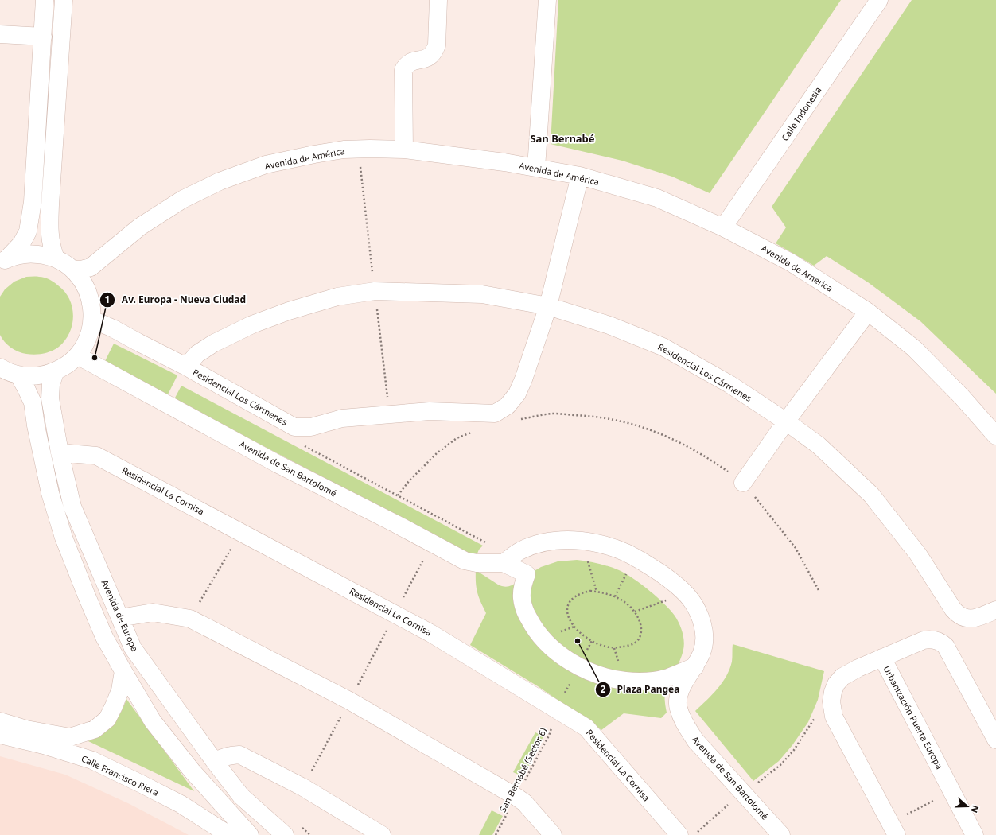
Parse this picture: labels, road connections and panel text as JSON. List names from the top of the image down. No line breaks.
{"streets":{"street":["Calle Indonesia","Avenida de América","Residencial Los Cármenes","Avenida de San Bartolomé","Residencial La Cornisa","Avenida de Europa","Urbanización Puerta Europa","Calle Francisco Riera"],"path":["San Bernabé (Sector 6)"]},"crossings":[["Calle Indonesia","Avenida de América"],["Avenida de América","Residencial Los Cármenes"],["Residencial La Cornisa","Avenida de Europa"],["Residencial La Cornisa","San Bernabé (Sector 6)"]],"districts":["San Bernabé"],"places":["Av. Europa - Nueva Ciudad","Plaza Pangea"],"north":"right"}
